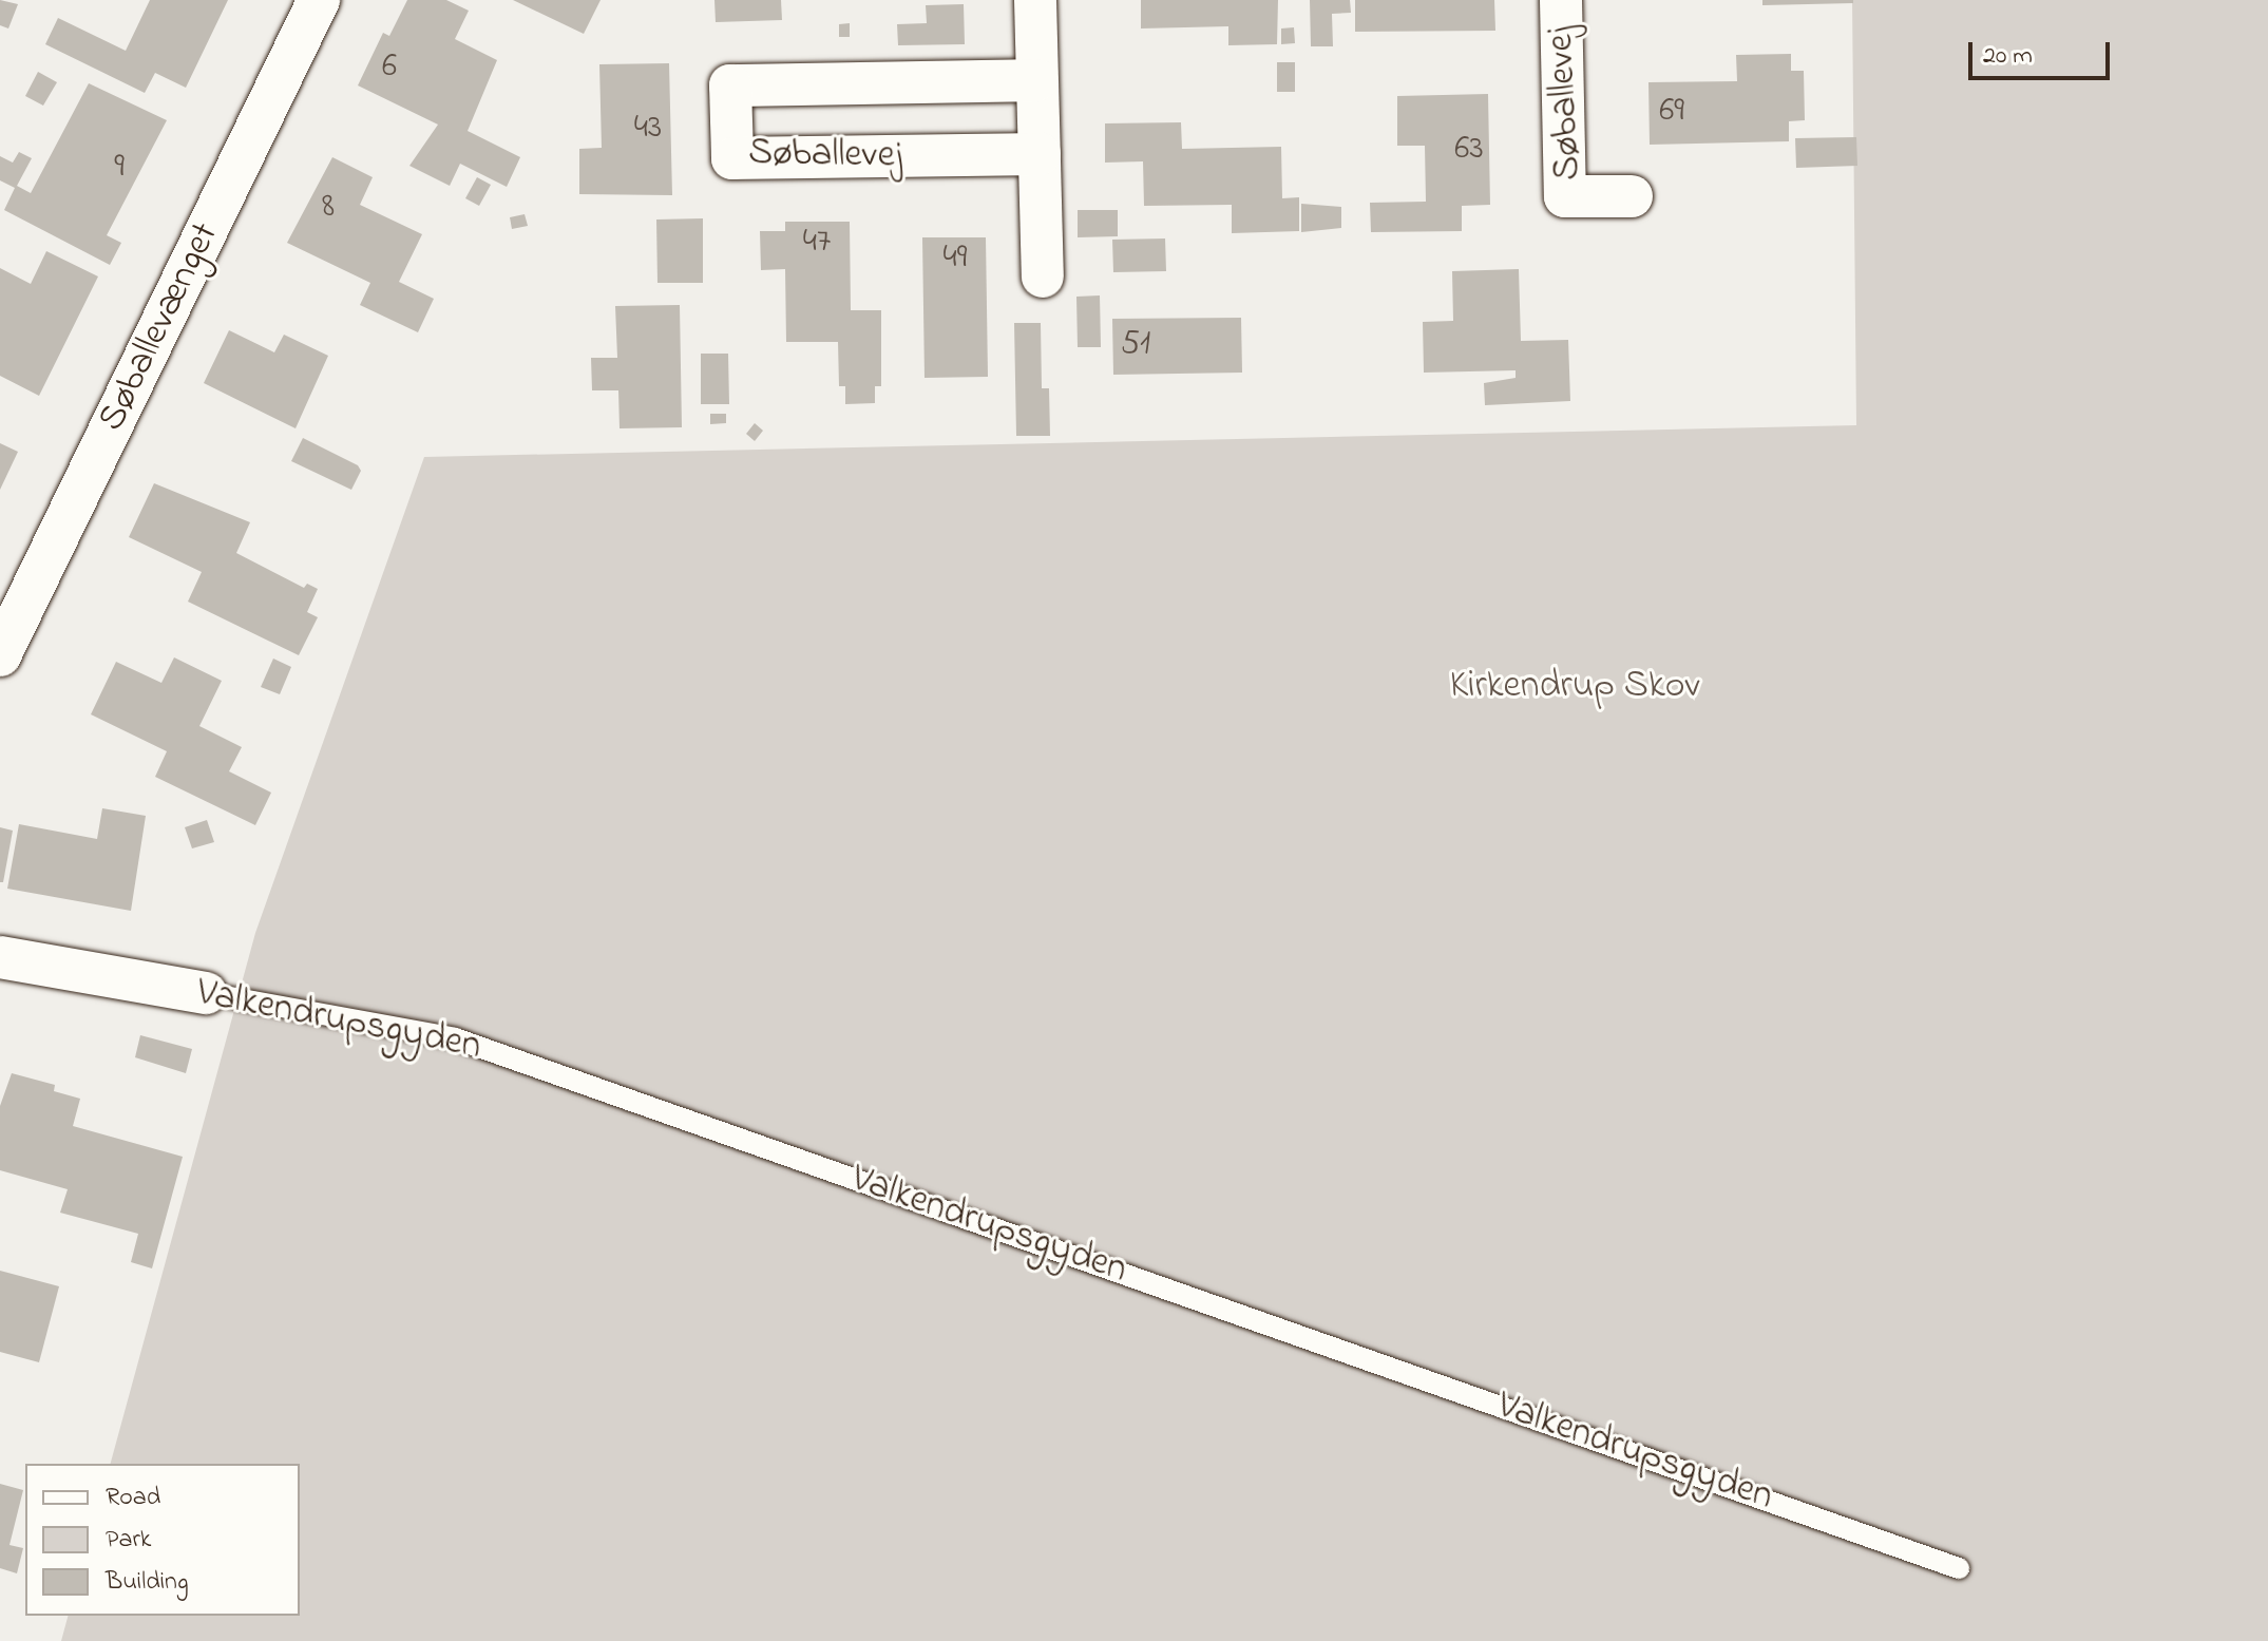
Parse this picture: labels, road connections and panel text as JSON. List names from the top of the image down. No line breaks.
{"streets":{"street":["Søballevej","Søballevænget","Valkendrupsgyden"]},"parks":["Kirkendrup Skov"],"house_numbers":["6","69","43","63","9","8","47","49","51"],"legend":["Road","Park","Building"],"scale_bar":"20 m"}
